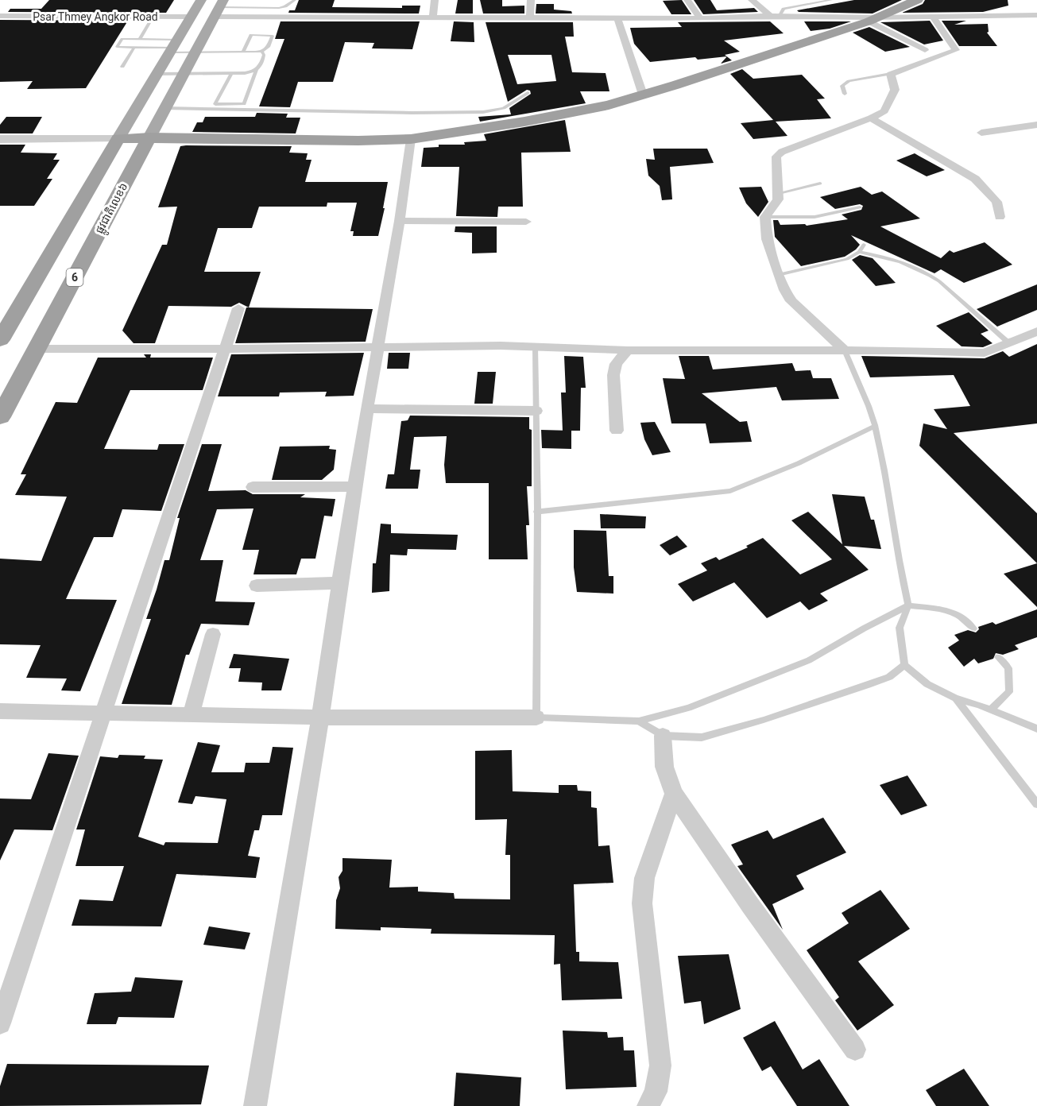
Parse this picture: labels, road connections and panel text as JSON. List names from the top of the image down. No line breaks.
{"streets":{"highway":["ផ្លូវជាតិលេខ៦","6"],"street":["Psar Thmey Angkor Road"]}}
